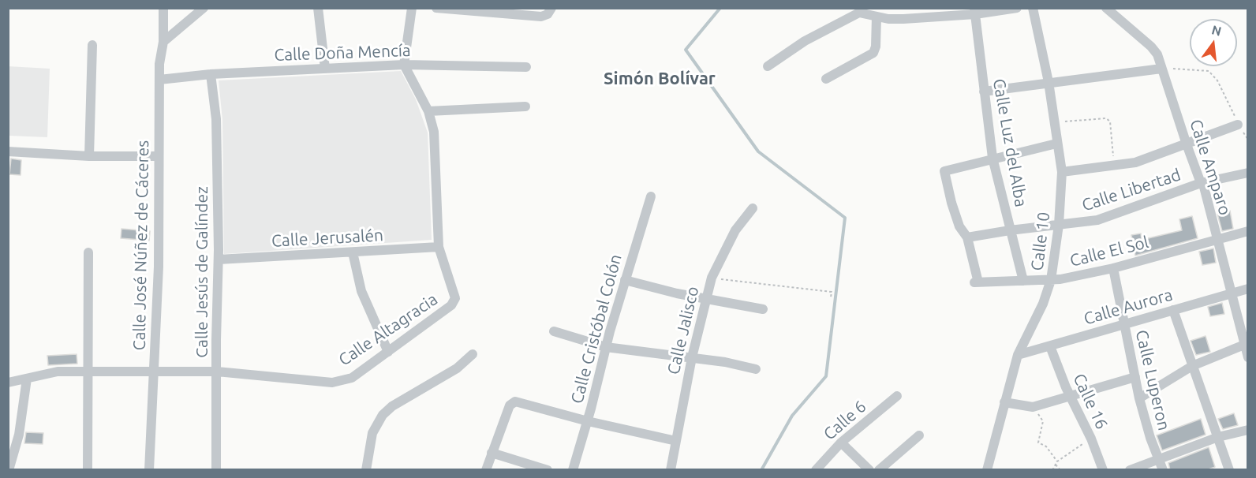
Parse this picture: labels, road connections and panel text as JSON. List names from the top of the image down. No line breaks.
{"streets":{"street":["Calle Doña Mencía","Calle Luz del Alba","Calle Amparo","Calle Libertad","Calle Jerusalén","Calle 10","Calle José Núñez de Cáceres","Calle El Sol","Calle Jesús de Galíndez","Calle Aurora","Calle Cristóbal Colón","Calle Altagracia","Calle Jalisco","Calle Luperon","Calle 16","Calle 6"]},"crossings":[["Calle Doña Mencía","Calle José Núñez de Cáceres"],["Calle Doña Mencía","Calle Jesús de Galíndez"],["Calle Doña Mencía","Calle Altagracia"],["Calle Luz del Alba","Calle Libertad"],["Calle Luz del Alba","Calle El Sol"],["Calle Amparo","Calle Libertad"],["Calle Amparo","Calle El Sol"],["Calle Amparo","Calle Aurora"],["Calle Libertad","Calle 10"],["Calle Libertad","Calle El Sol"],["Calle Jerusalén","Calle Jesús de Galíndez"],["Calle Jerusalén","Calle Altagracia"],["Calle 10","Calle El Sol"],["Calle 10","Calle Aurora"],["Calle José Núñez de Cáceres","Calle Altagracia"],["Calle El Sol","Calle Luperon"],["Calle Jesús de Galíndez","Calle Altagracia"],["Calle Aurora","Calle Luperon"],["Calle Aurora","Calle 16"]],"districts":["Simón Bolívar"],"north":"top"}
